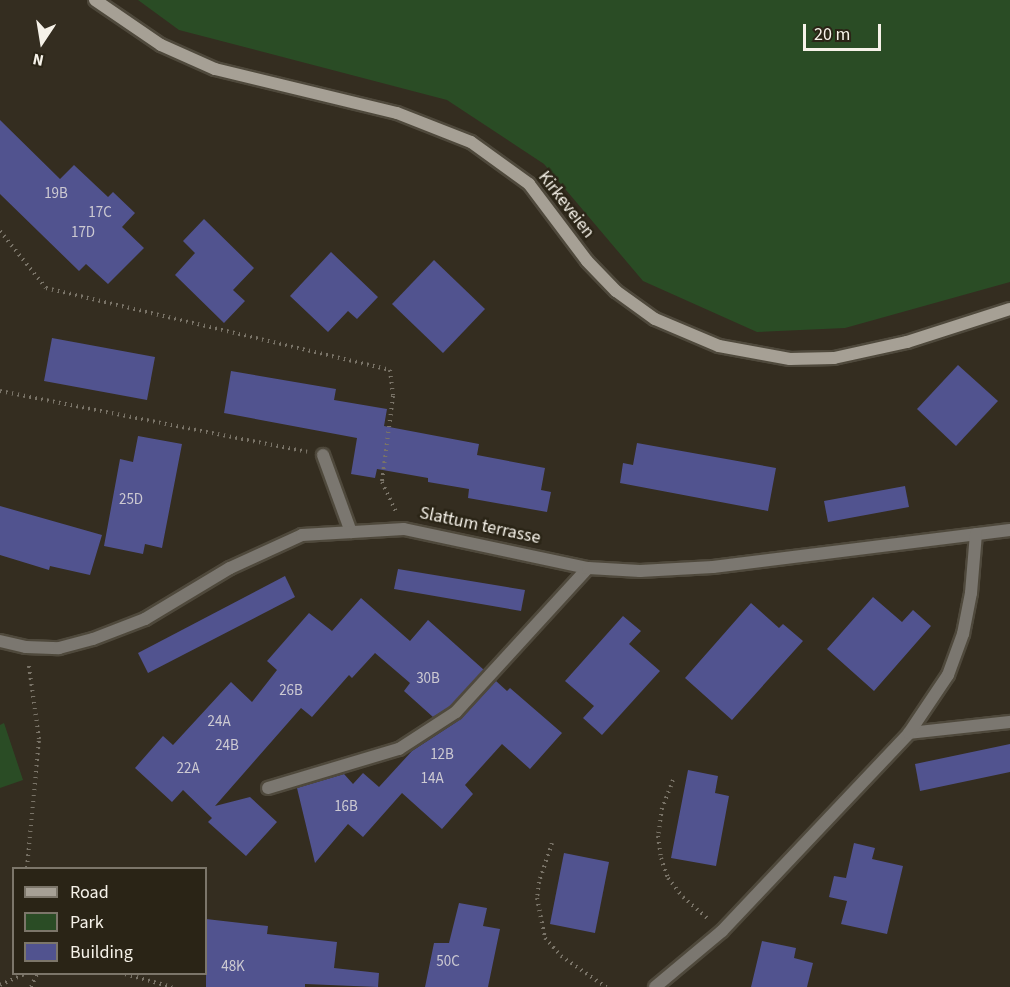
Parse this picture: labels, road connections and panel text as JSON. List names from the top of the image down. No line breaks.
{"streets":{"main road":["Kirkeveien"],"street":["Slattum terrasse"]},"house_numbers":["19B","17C","17D","25D","30B","26B","24A","24B","12B","22A","14A","16B","50C","48K"],"legend":["Road","Park","Building"],"scale_bar":"20 m","north":"bottom"}
